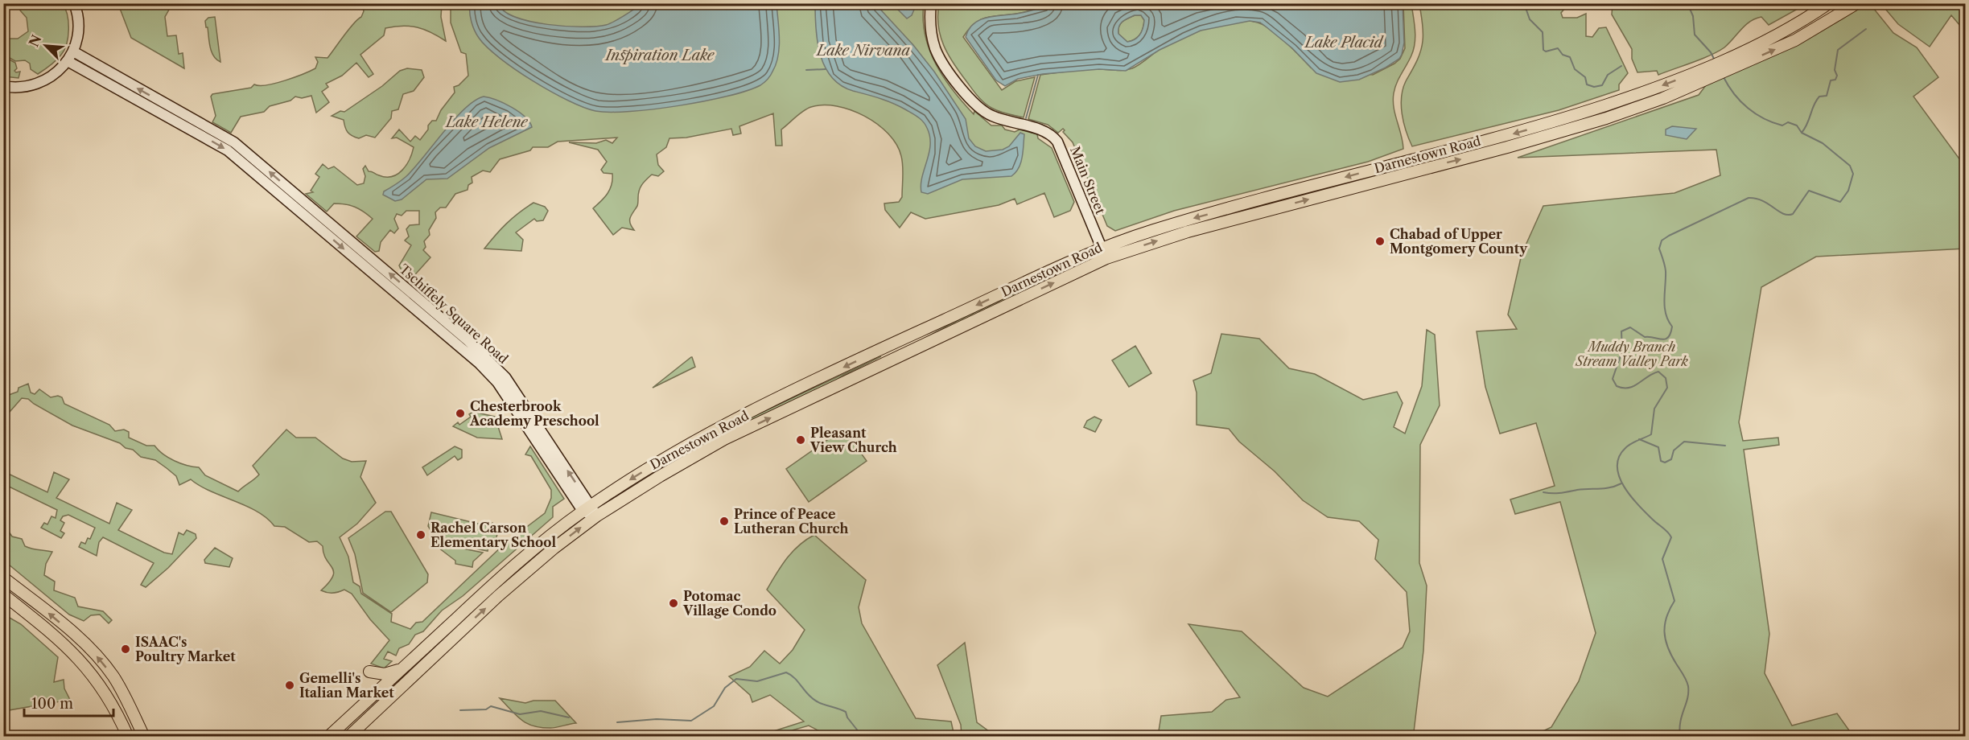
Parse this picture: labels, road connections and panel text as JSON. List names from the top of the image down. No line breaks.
{"streets":{"main road":["Darnestown Road"],"street":["Main Street","Tschiffely Square Road"]},"crossings":[["Darnestown Road","Main Street"],["Darnestown Road","Tschiffely Square Road"]],"water":["Lake Placid","Lake Nirvana","Inspiration Lake","Lake Helene"],"parks":["Muddy Branch Stream Valley Park"],"places":["Chabad of Upper Montgomery County","Chesterbrook Academy Preschool","Pleasant View Church","Prince of Peace Lutheran Church","Rachel Carson Elementary School","Potomac Village Condo","ISAAC's Poultry Market","Gemelli's Italian Market"],"scale_bar":"100 m","north":"top left"}
